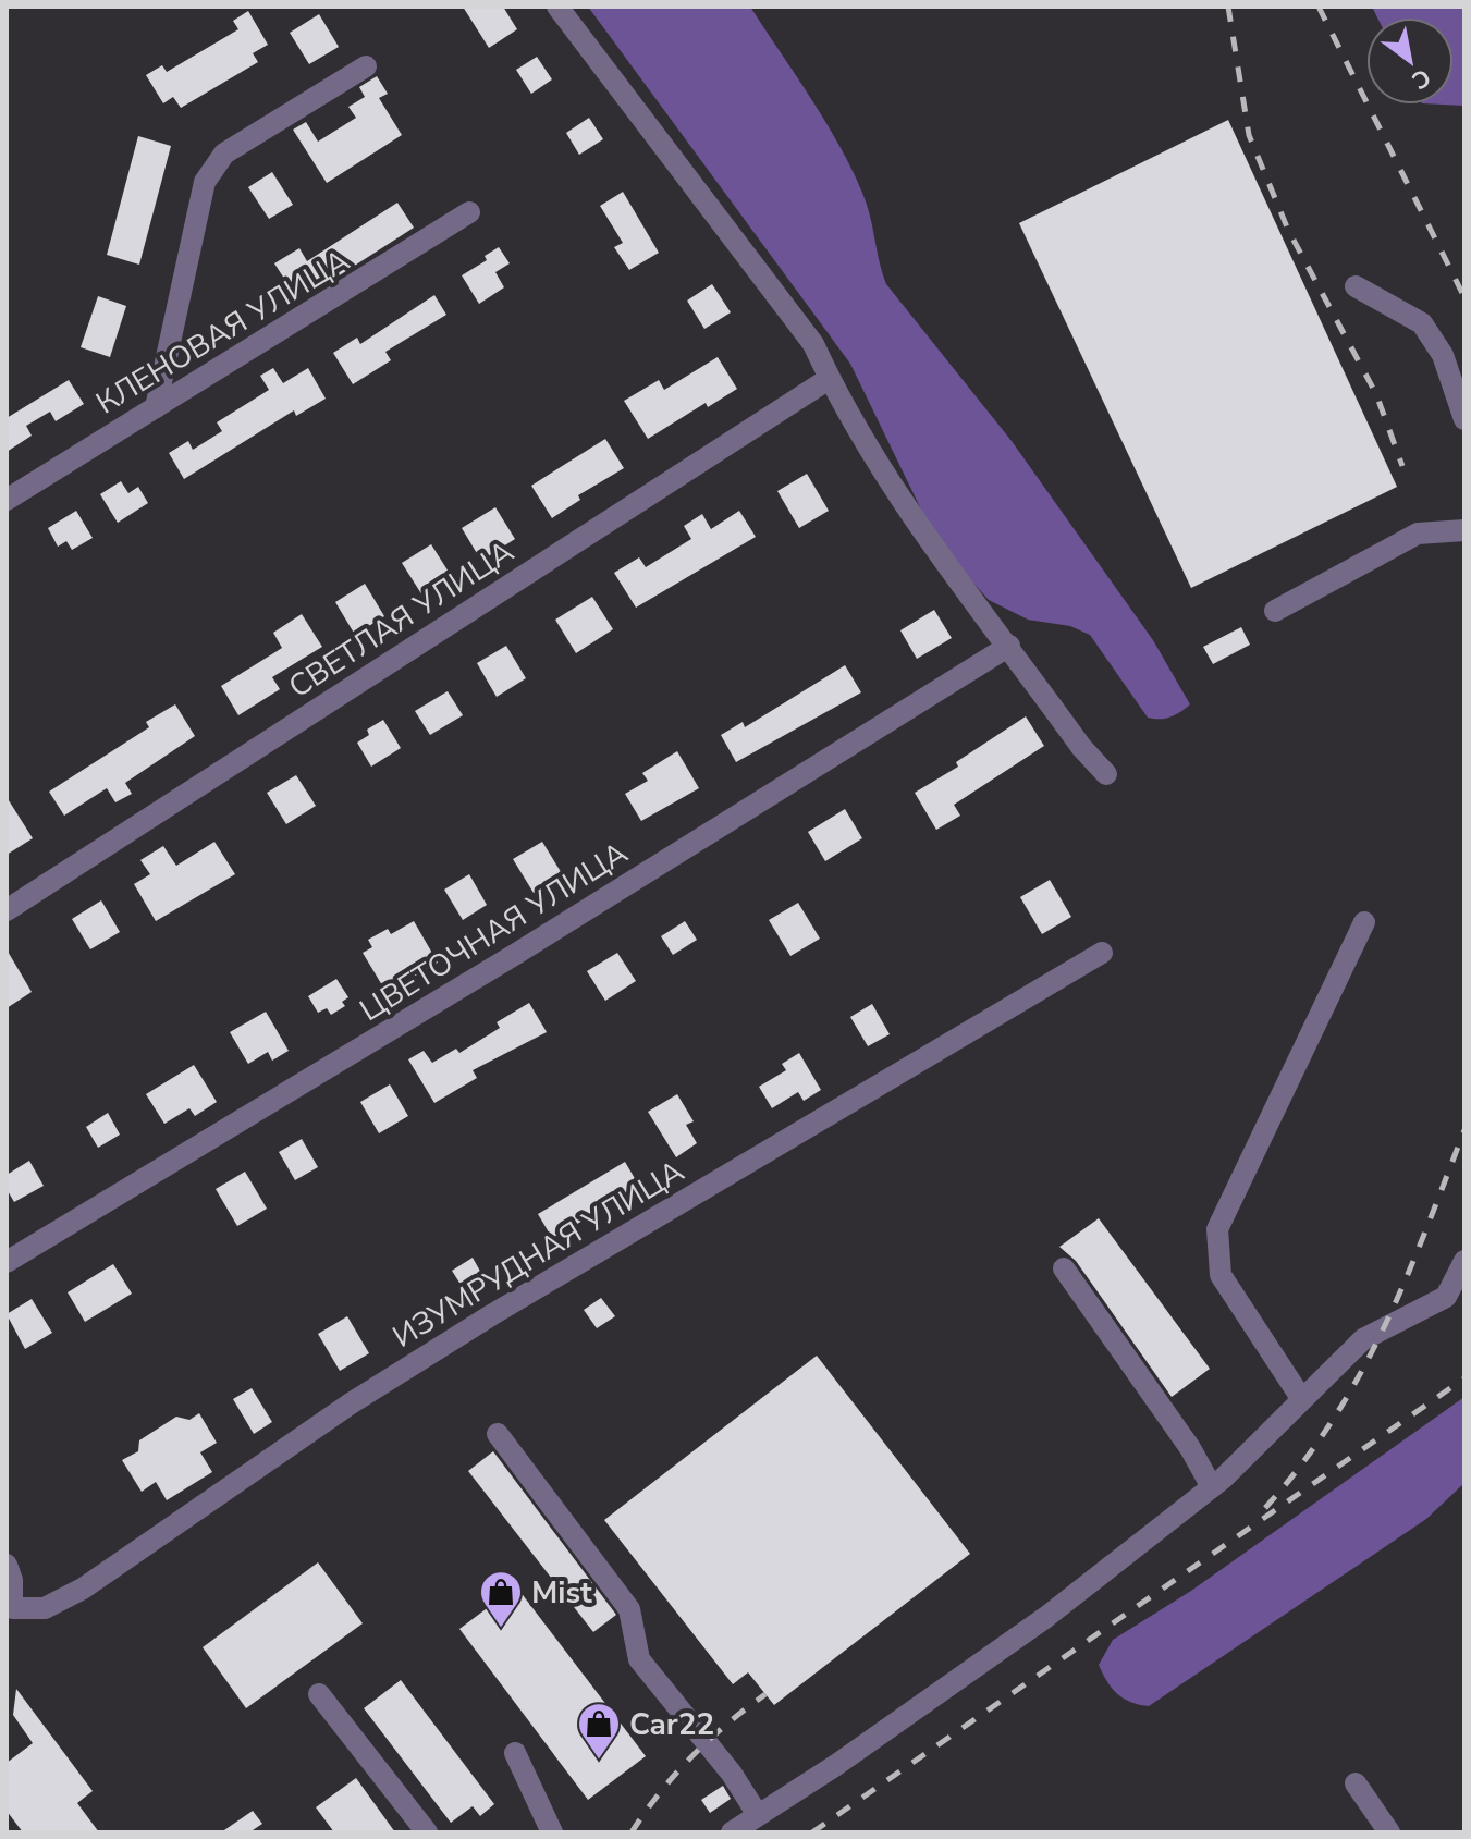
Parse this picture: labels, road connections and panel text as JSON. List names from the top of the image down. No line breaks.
{"streets":{"street":["КЛЕНОВАЯ УЛИЦА","СВЕТЛАЯ УЛИЦА","ЦВЕТОЧНАЯ УЛИЦА","ИЗУМРУДНАЯ УЛИЦА"]},"places":{"shop":["Mist","Car22"]},"north":"bottom right"}
